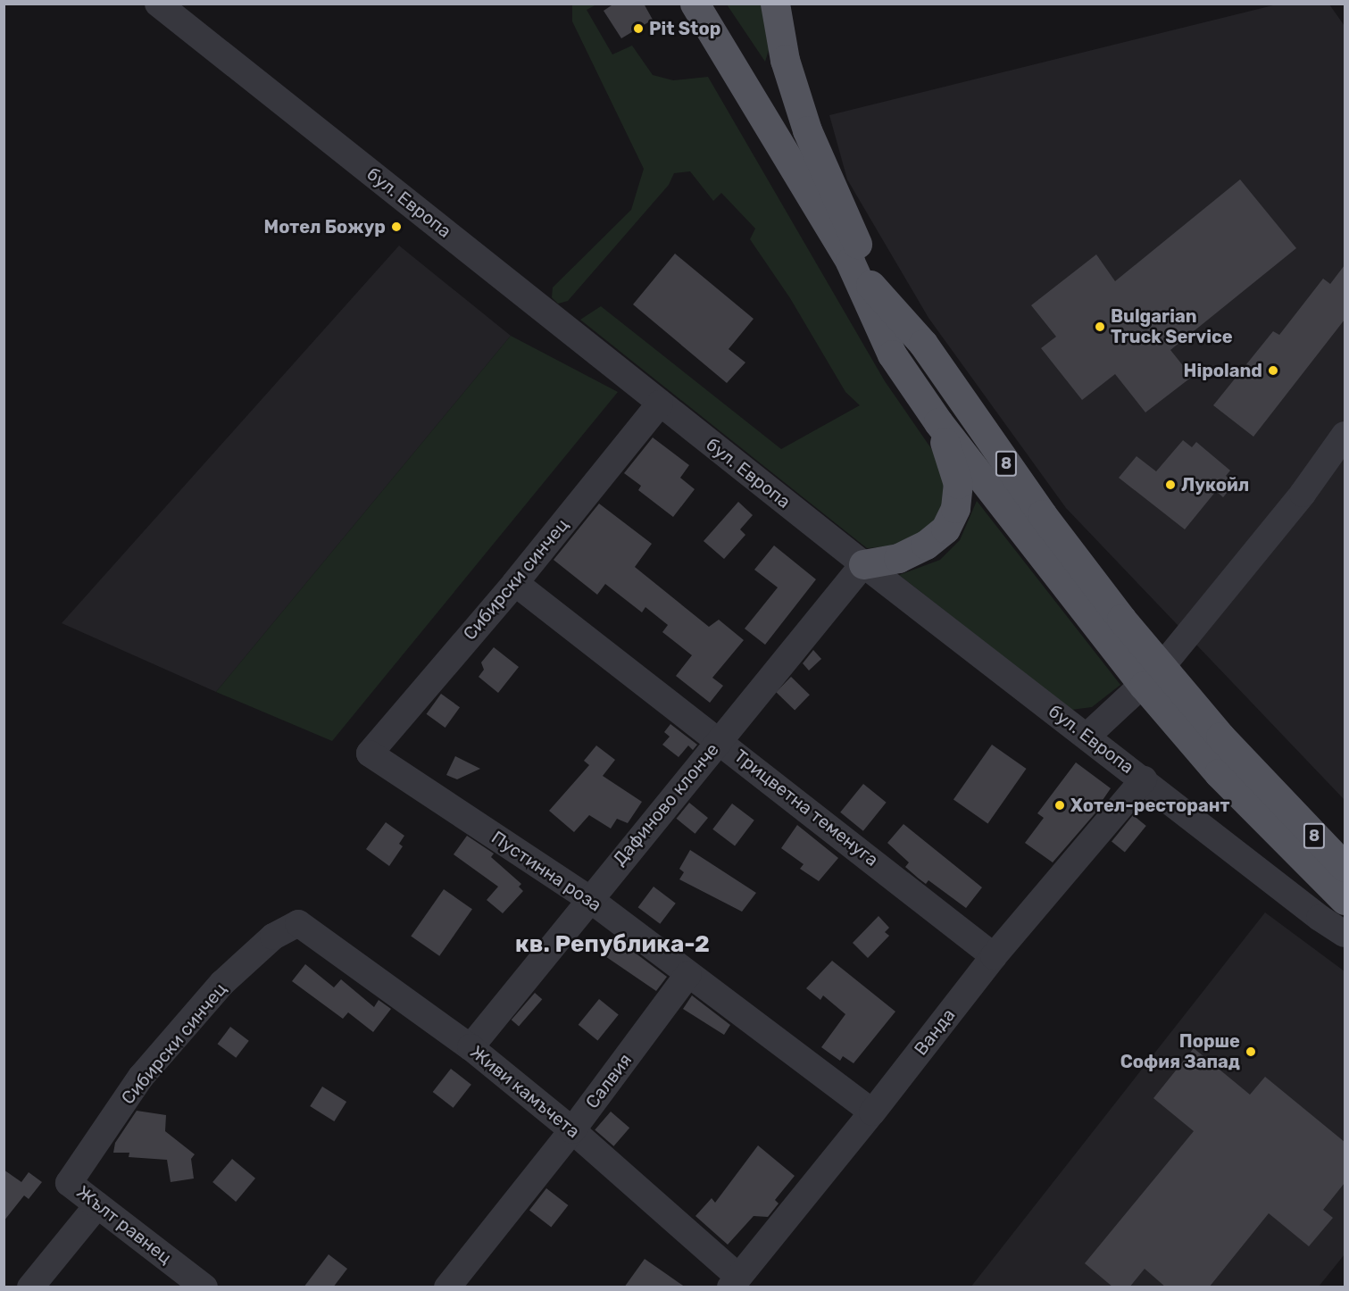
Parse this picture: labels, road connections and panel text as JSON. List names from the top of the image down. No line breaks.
{"streets":{"main road":["8"],"street":["бул. Европа","Сибирски синчец","Дафиново клонче","Трицветна теменуга","Пустинна роза","Ванда","Салвия","Живи камъчета","Жълт равнец"]},"crossings":[["бул. Европа","Сибирски синчец"],["бул. Европа","Дафиново клонче"],["бул. Европа","Ванда"],["Сибирски синчец","Трицветна теменуга"],["Сибирски синчец","Пустинна роза"],["Сибирски синчец","Живи камъчета"],["Сибирски синчец","Жълт равнец"],["Дафиново клонче","Трицветна теменуга"],["Дафиново клонче","Пустинна роза"],["Дафиново клонче","Живи камъчета"],["Трицветна теменуга","Ванда"],["Пустинна роза","Ванда"],["Пустинна роза","Салвия"],["Ванда","Живи камъчета"],["Салвия","Живи камъчета"]],"districts":["кв. Република-2"],"places":["Pit Stop","Мотел Божур","Bulgarian Truck Service","Hipoland","Лукойл","Хотел-ресторант","Порше София Запад"]}
